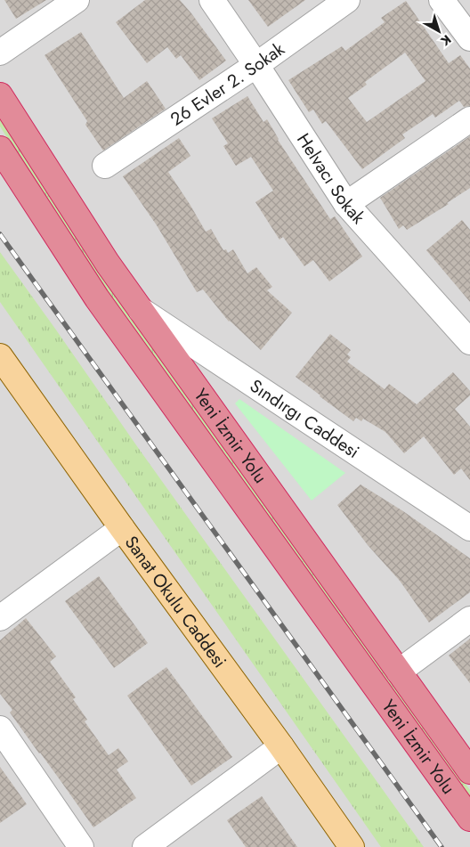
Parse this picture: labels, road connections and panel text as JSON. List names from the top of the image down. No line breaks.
{"streets":{"highway":["Yeni İzmir Yolu"],"main road":["Sanat Okulu Caddesi"],"street":["26 Evler 2. Sokak","Helvacı Sokak","Sındırgı Caddesi"]},"crossings":[["26 Evler 2. Sokak","Helvacı Sokak"],["Sındırgı Caddesi","Yeni İzmir Yolu"]],"north":"bottom right"}
